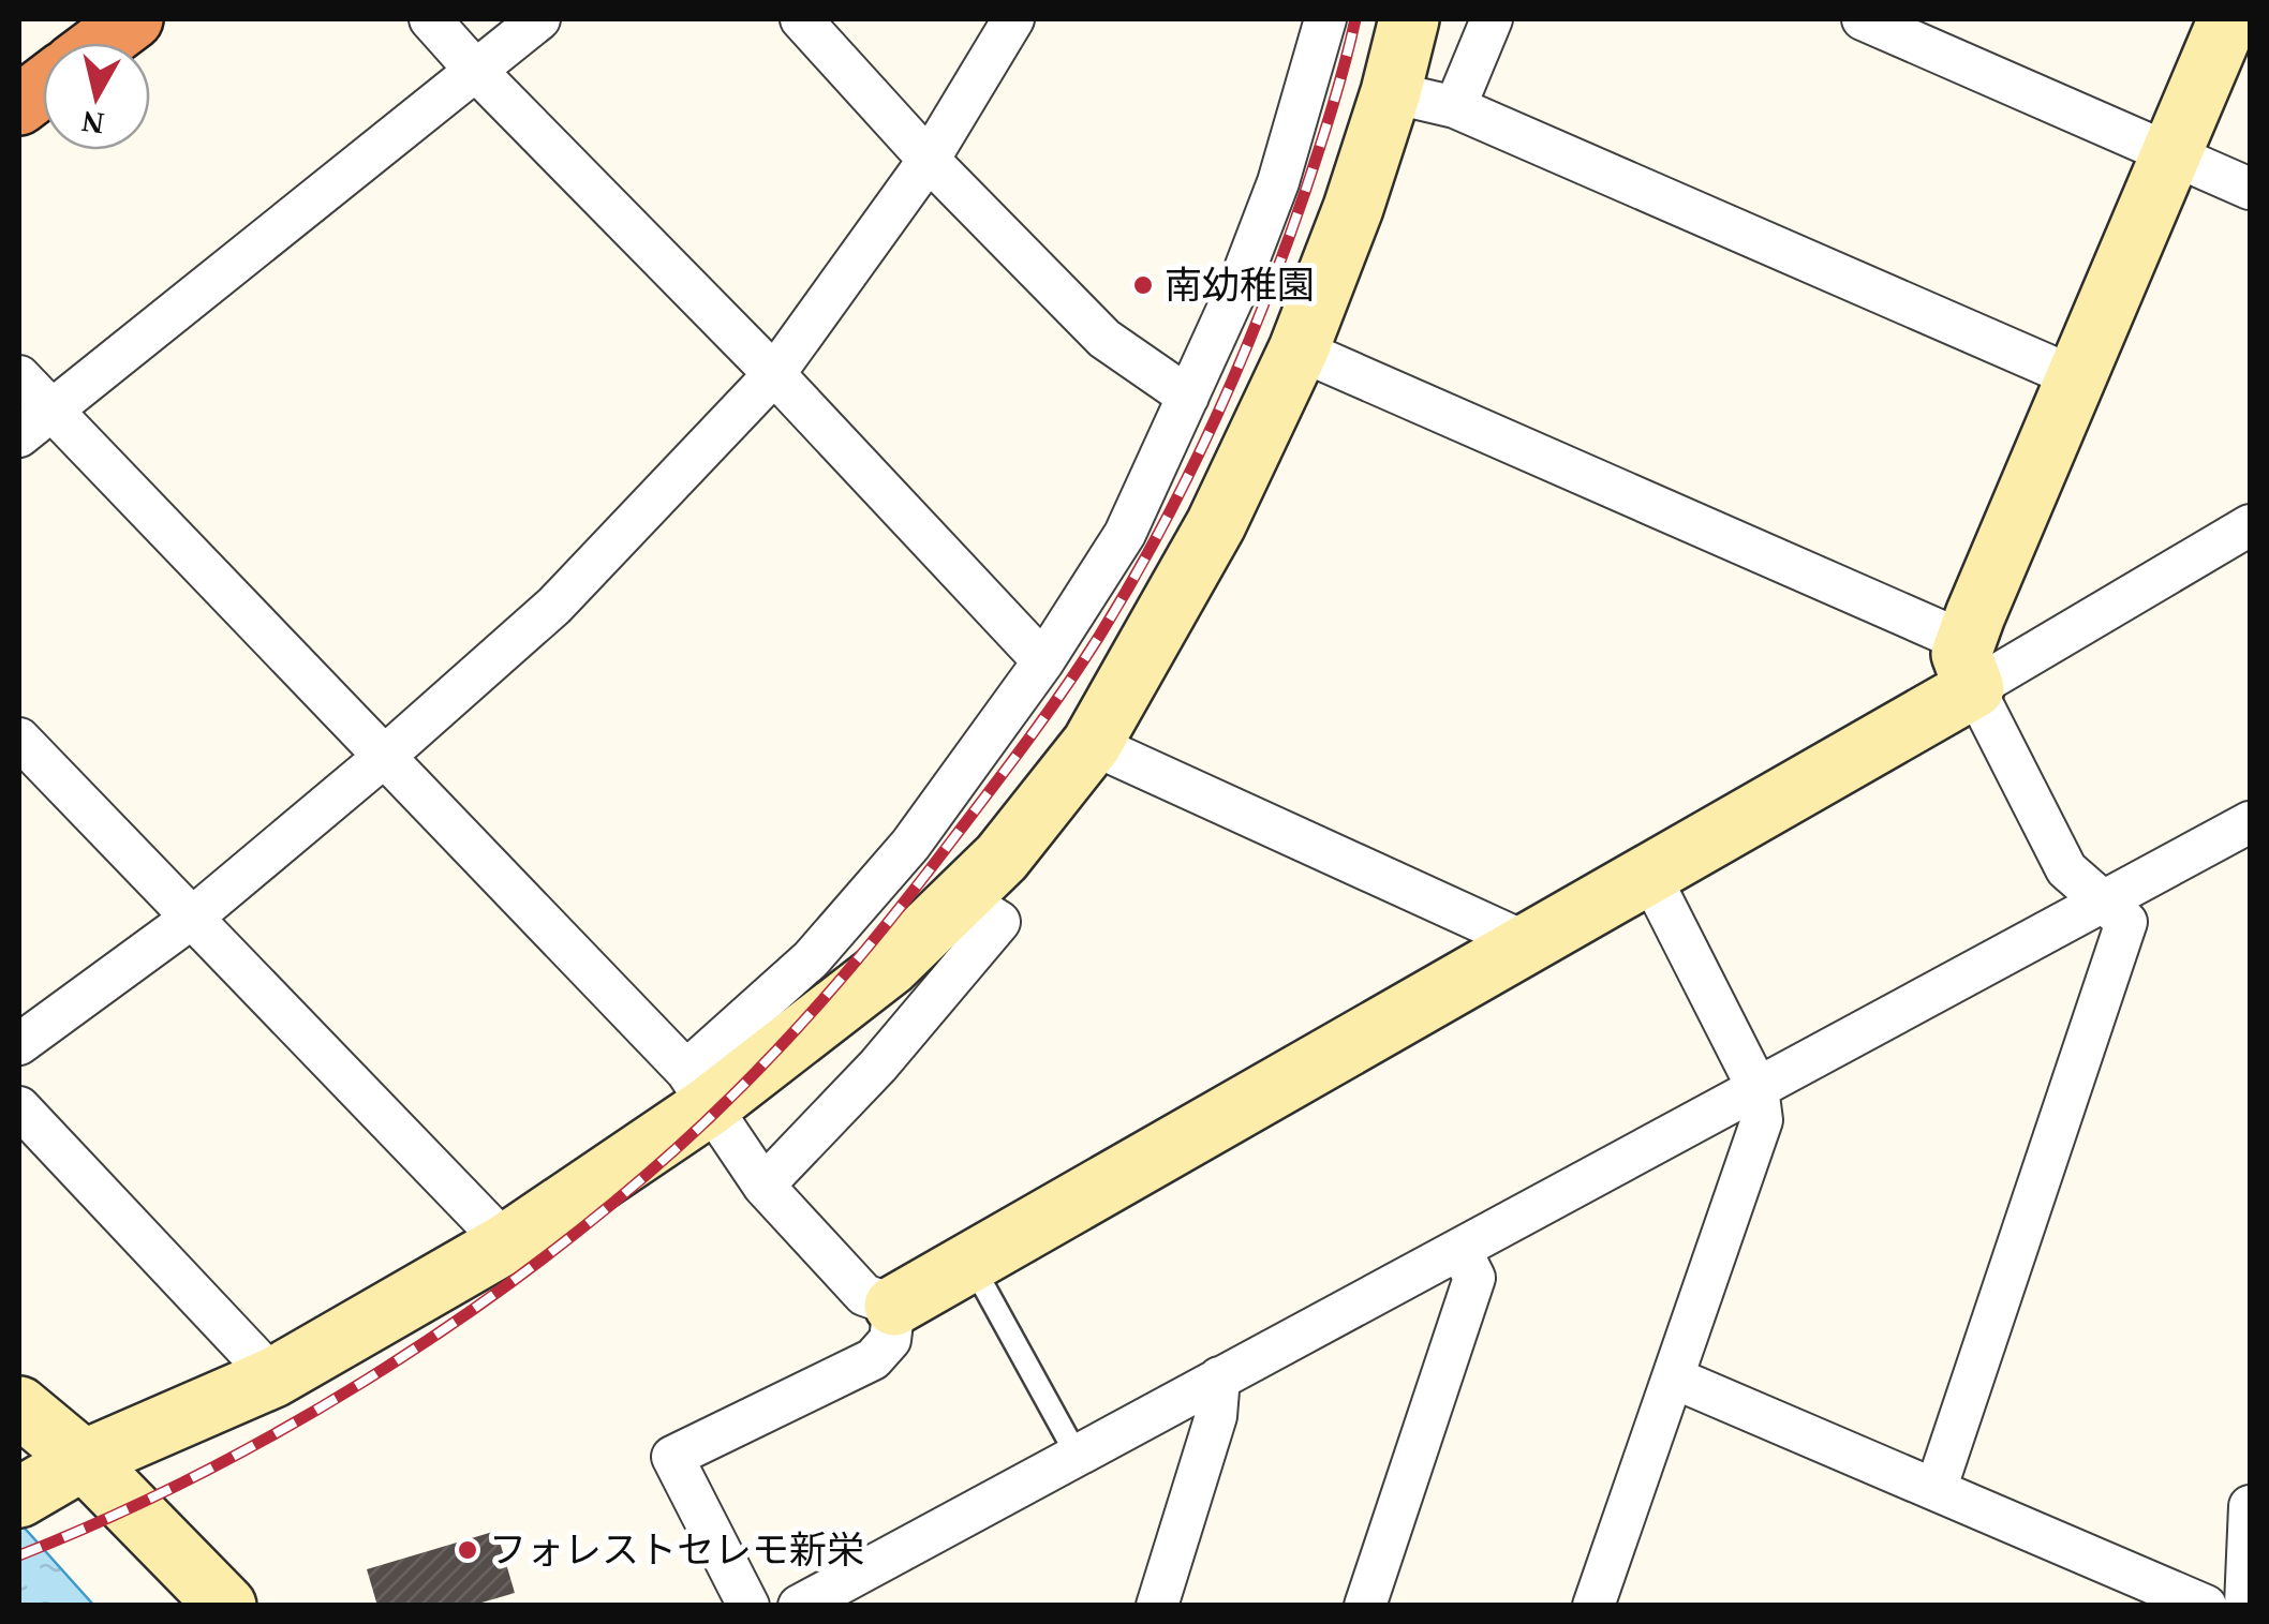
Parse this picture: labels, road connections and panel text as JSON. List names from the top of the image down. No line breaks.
{"places":["南幼稚園","フォレストセレモ新栄"],"north":"bottom"}
